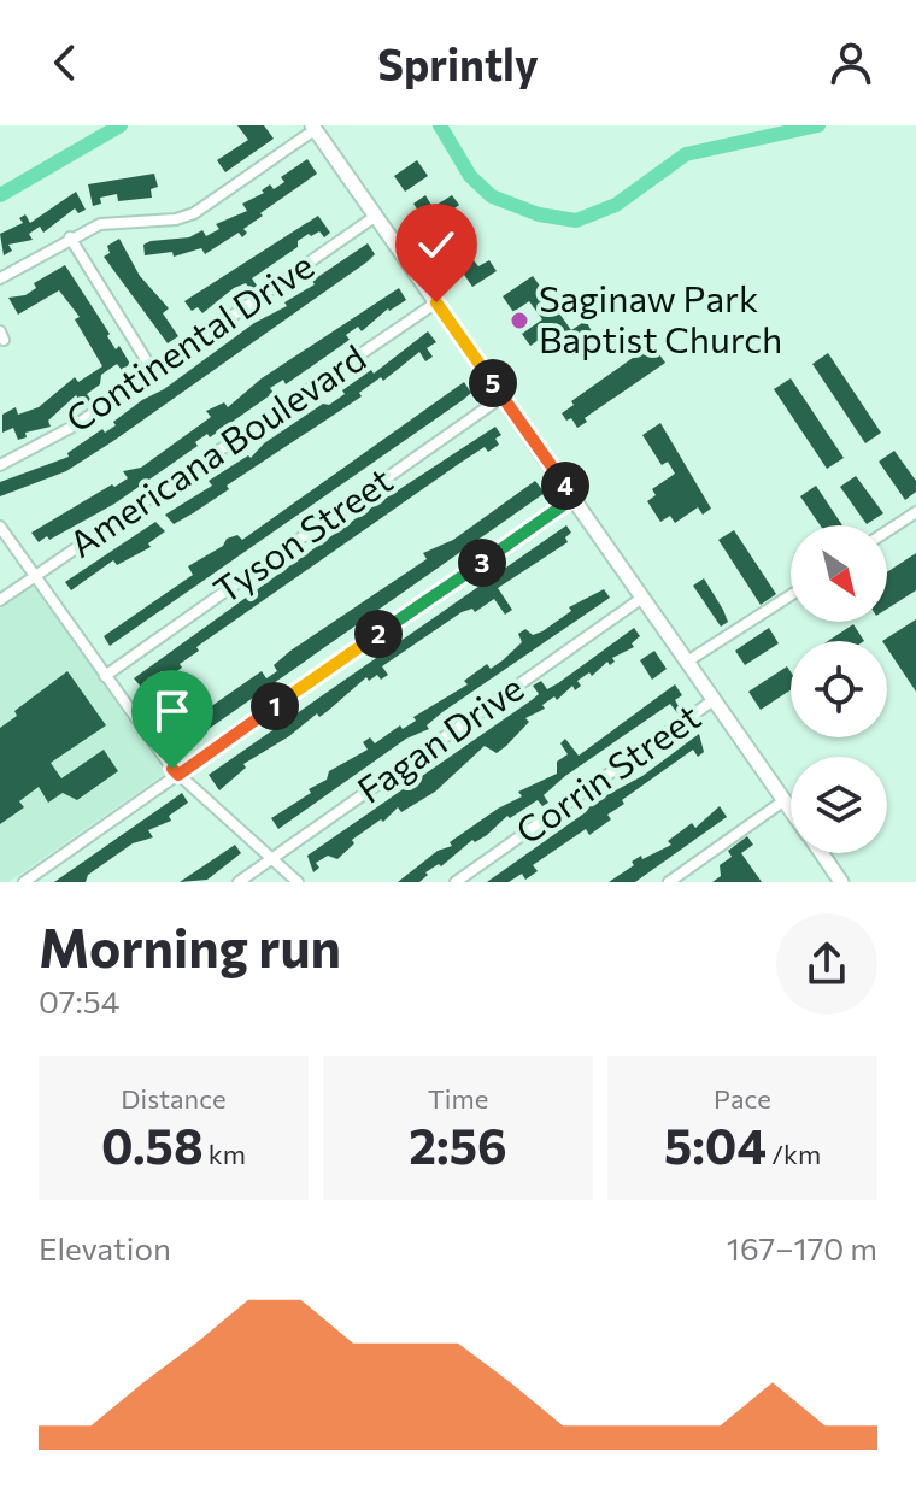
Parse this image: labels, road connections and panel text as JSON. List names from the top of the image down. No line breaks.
{"streets":{"street":["Continental Drive","Americana Boulevard","Tyson Street","Fagan Drive","Corrin Street"]},"places":["Saginaw Park Baptist Church"],"north":"bottom right","page":{"header":"Sprintly","pins":["5","4","3","2","1"],"heading":["Morning run","07:54"],"stats":[["Distance","0.58 km"],["Time","2:56"],["Pace","5:04 /km"]],"chart":["Elevation","167–170 m"]}}
